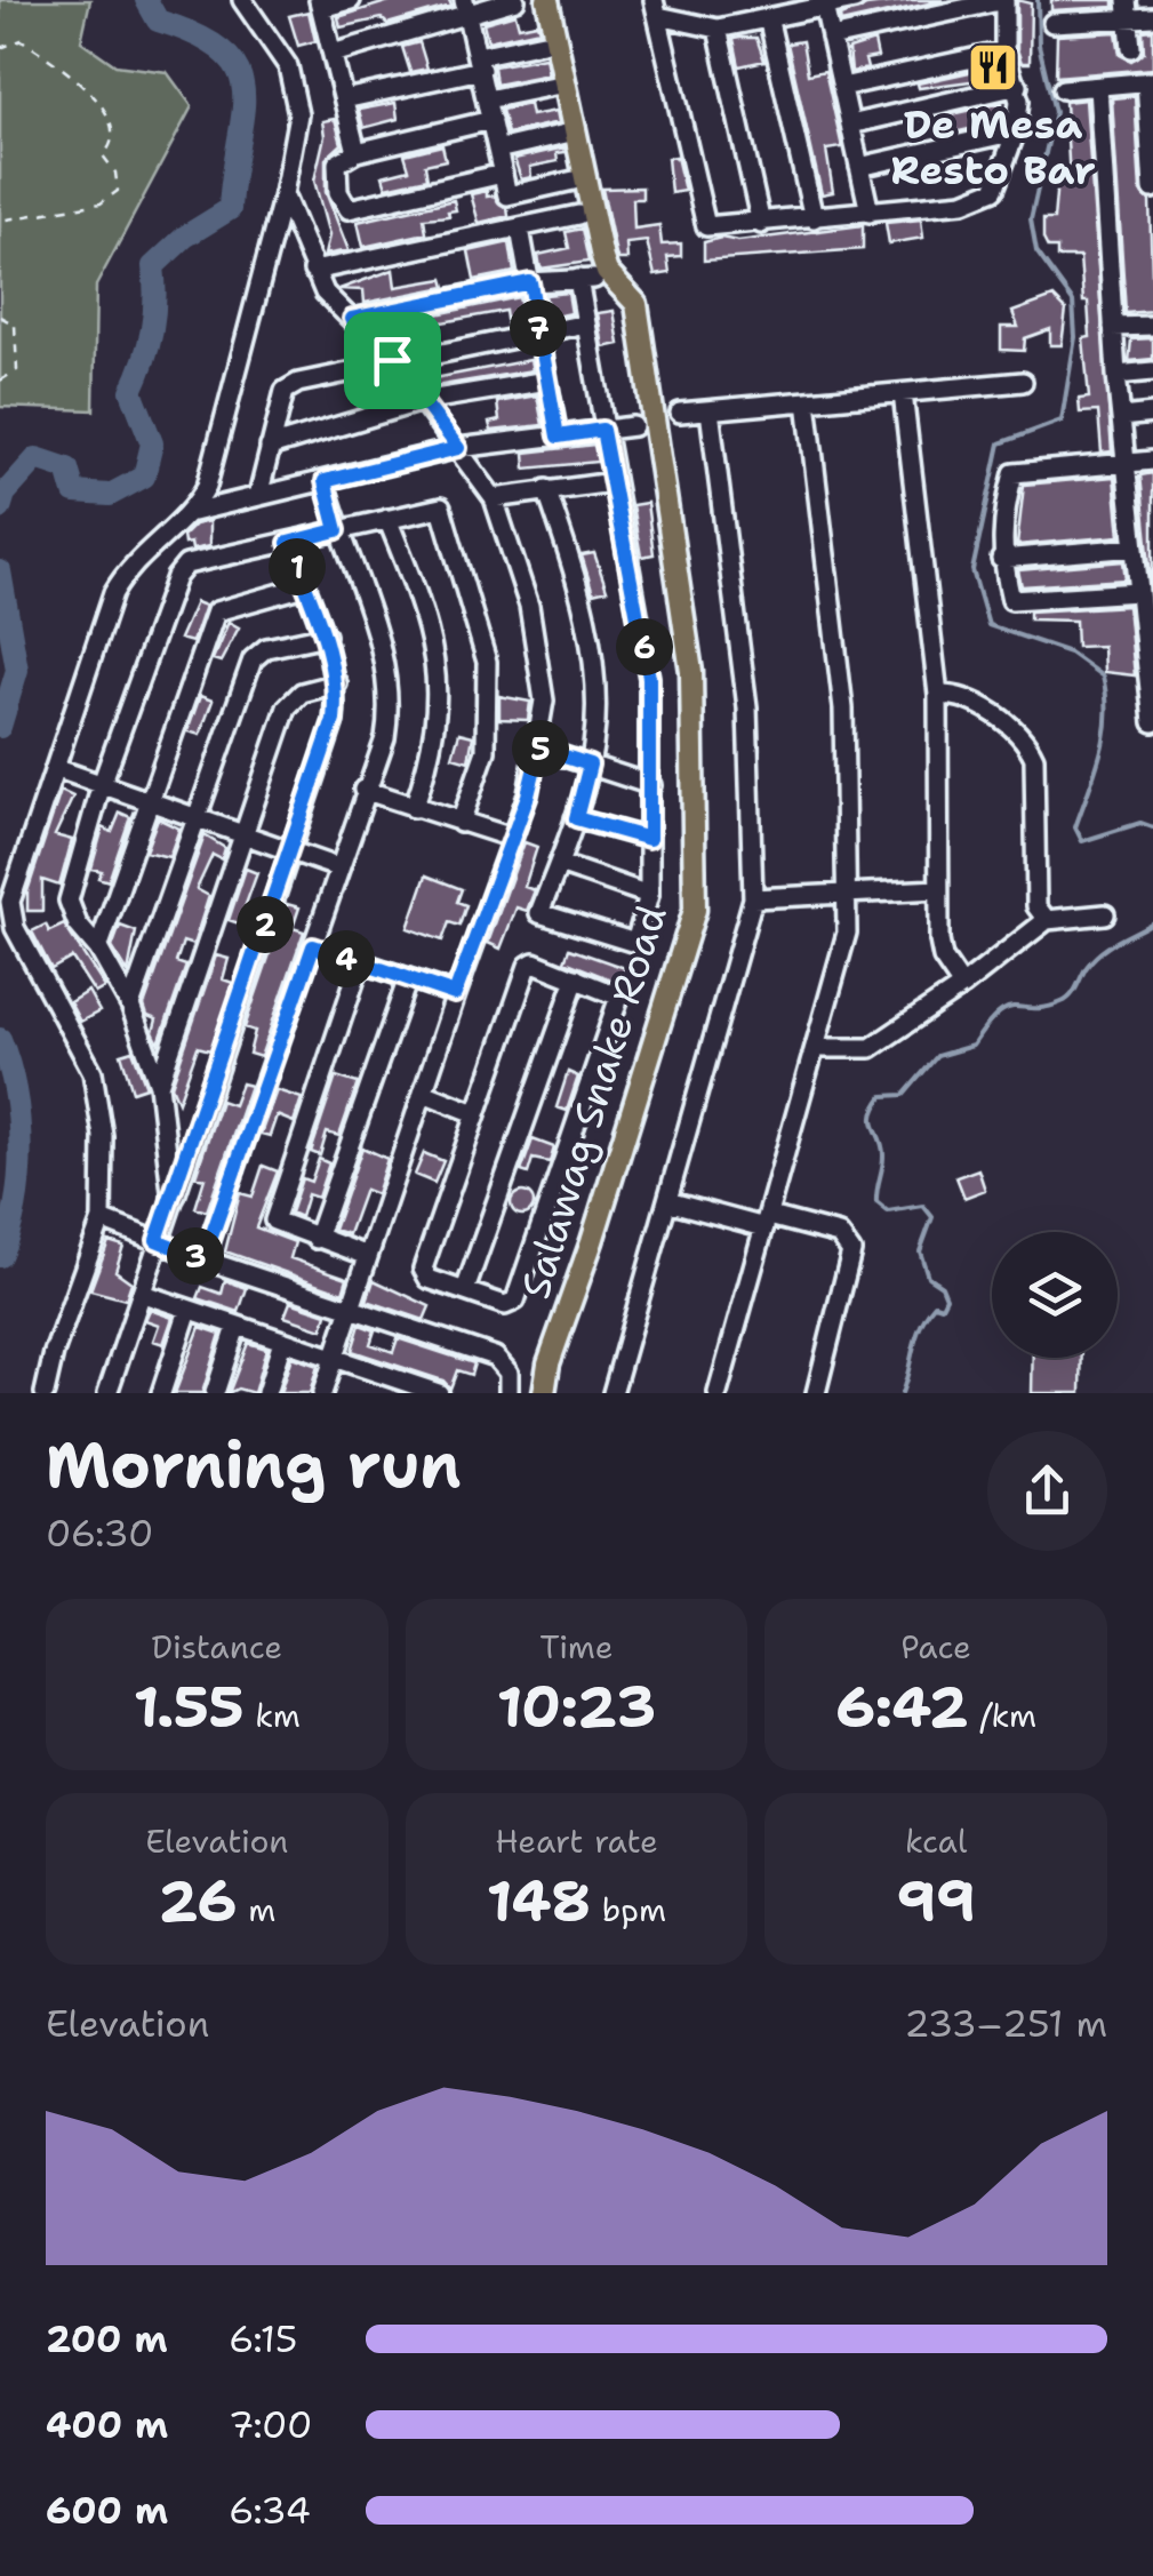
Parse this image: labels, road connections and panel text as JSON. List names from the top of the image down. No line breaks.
{"streets":{"main road":["Salawag Snake Road"]},"places":{"restaurant":["De Mesa Resto Bar"]},"page":{"pins":["7","1","6","5","2","4","3"],"heading":["Morning run","06:30"],"stats":[["Distance","1.55 km"],["Time","10:23"],["Pace","6:42 /km"],["Elevation","26 m"],["Heart rate","148 bpm"],["kcal","99"]],"chart":["Elevation","233–251 m"],"list":[{"name":"200 m","note":"6:15"},{"name":"400 m","note":"7:00"},{"name":"600 m","note":"6:34"}]}}
